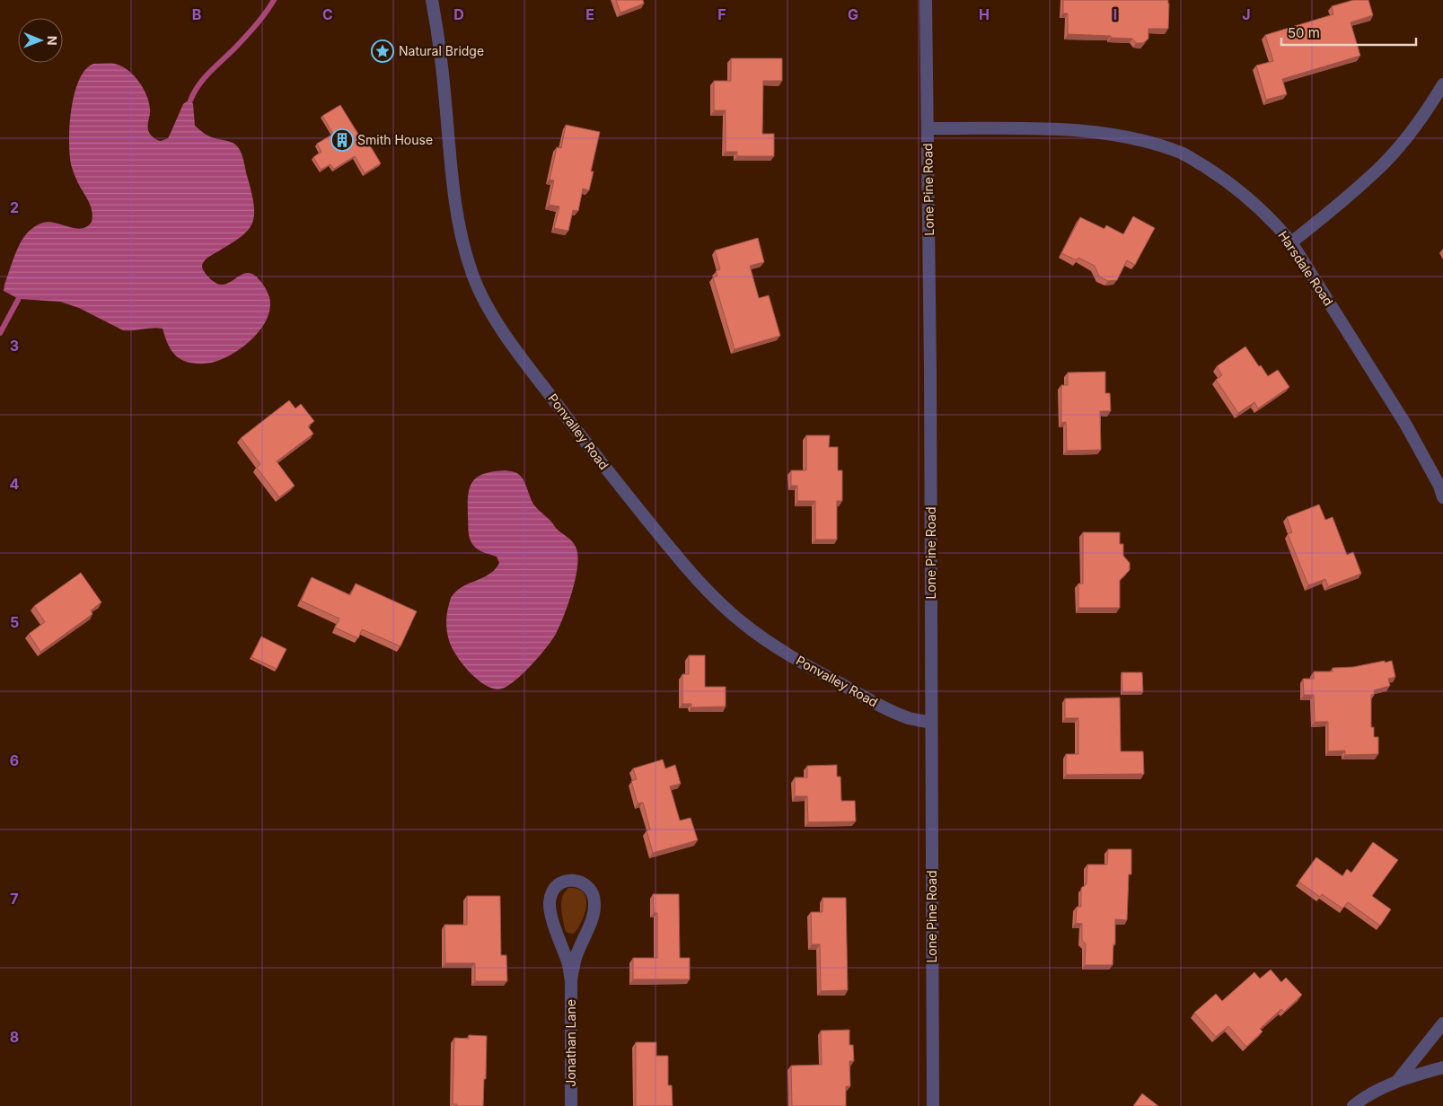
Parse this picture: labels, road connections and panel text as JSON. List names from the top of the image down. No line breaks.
{"streets":{"street":["Lone Pine Road","Harsdale Road","Ponvalley Road","Jonathan Lane"]},"crossings":[["Lone Pine Road","Harsdale Road"],["Lone Pine Road","Ponvalley Road"]],"places":{"place":["Natural Bridge"],"building":["Smith House"]},"scale_bar":"50 m","north":"right","grid":{"columns":["B","C","D","E","F","G","H","I","J"],"rows":["2","3","4","5","6","7","8"]}}
